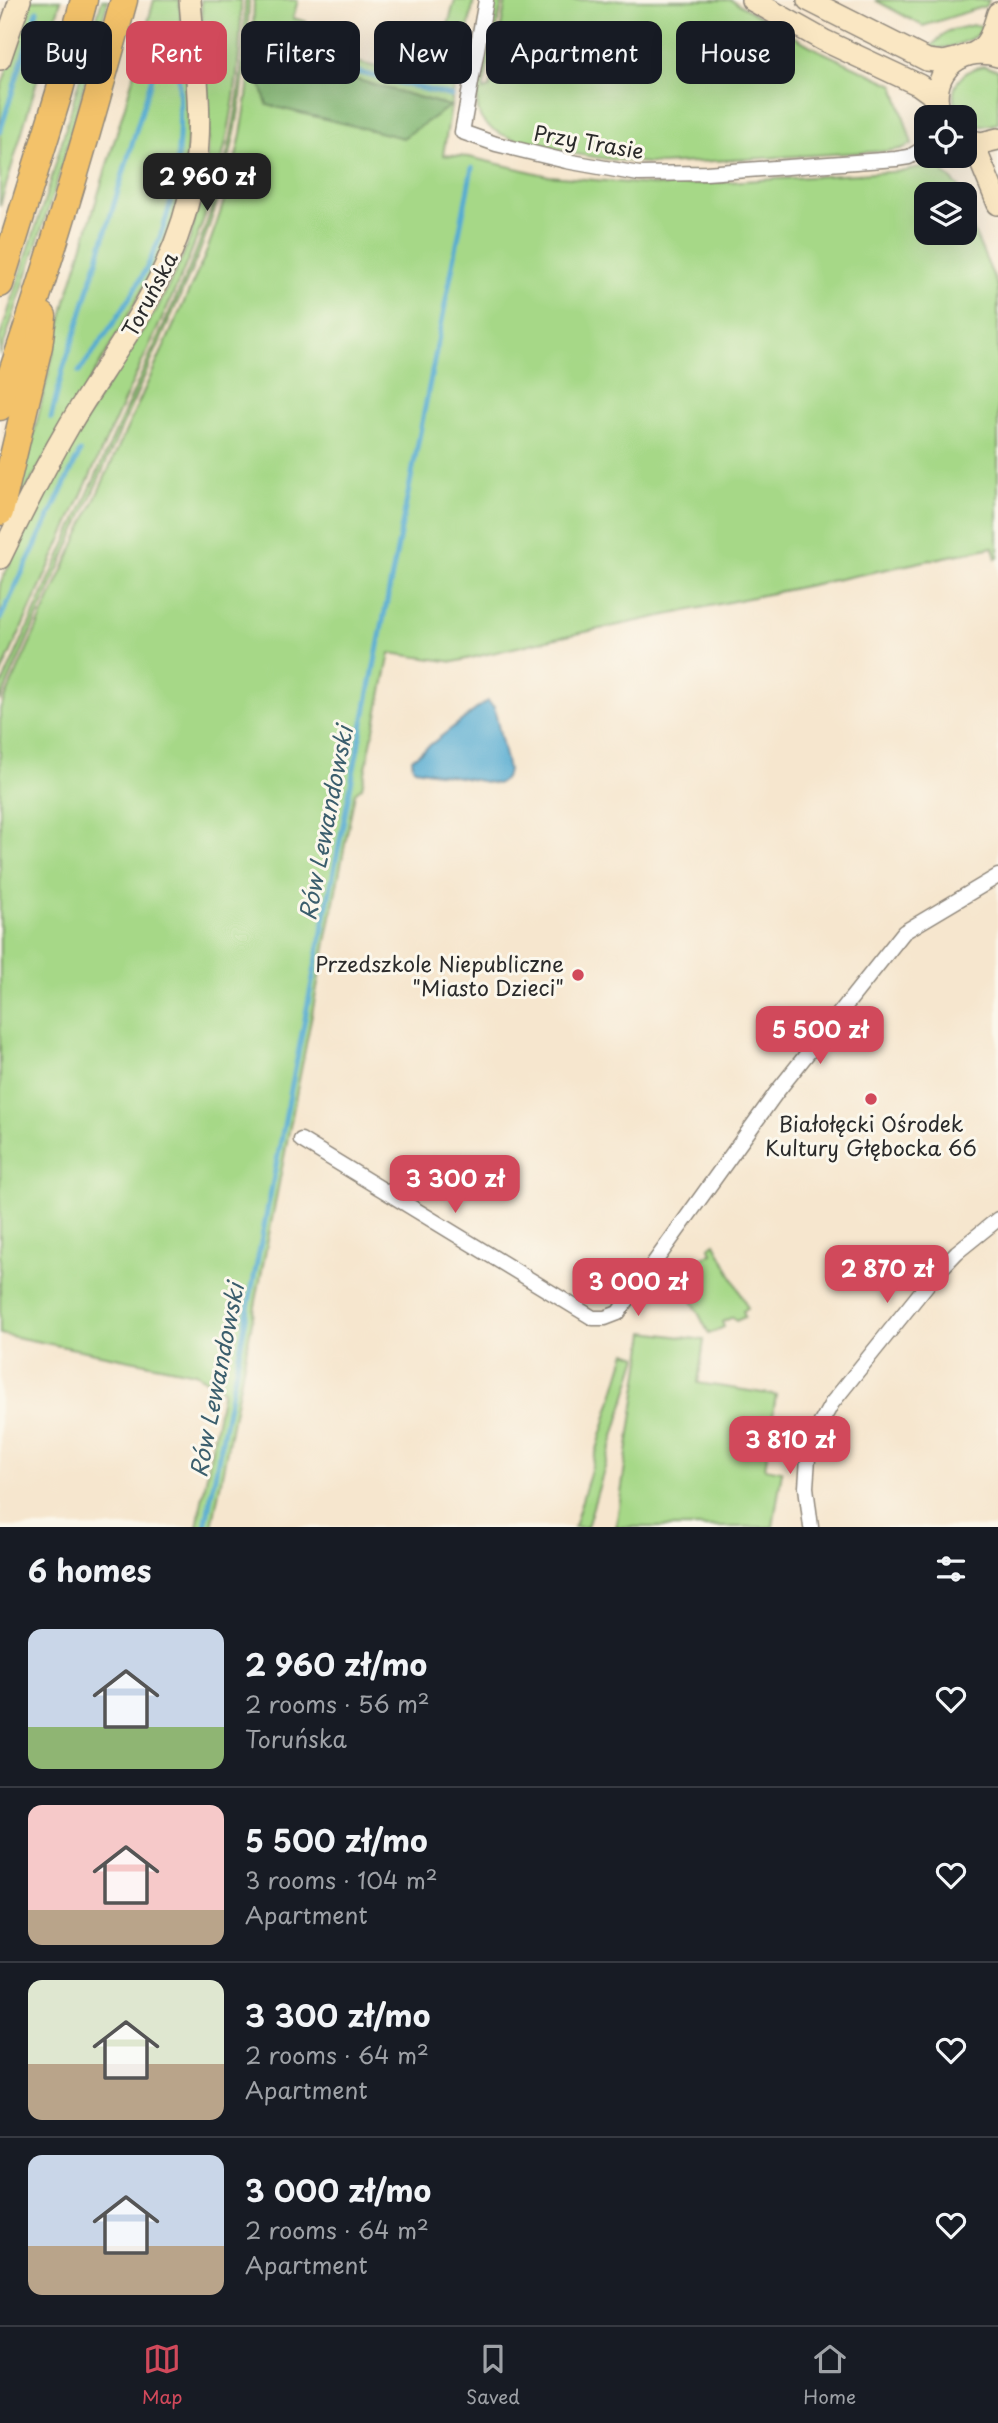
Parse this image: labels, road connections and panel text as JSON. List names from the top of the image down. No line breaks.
{"streets":{"street":["Przy Trasie","Toruńska"]},"water":["Rów Lewandowski"],"places":["Przedszkole Niepubliczne \"Miasto Dzieci\"","Białołęcki Ośrodek Kultury Głębocka 66"],"page":{"chip":["Buy","Rent","Filters","New","Apartment","House"],"price":["2 960 zł","5 500 zł","3 300 zł","2 870 zł","3 000 zł","3 810 zł"],"heading":"6 homes","list":[{"name":"2 960 zł/mo","note":"2 rooms · 56 m² · Toruńska"},{"name":"5 500 zł/mo","note":"3 rooms · 104 m² · Apartment"},{"name":"3 300 zł/mo","note":"2 rooms · 64 m² · Apartment"},{"name":"3 000 zł/mo","note":"2 rooms · 64 m² · Apartment"}],"tabs":["Map","Saved","Home"]}}
